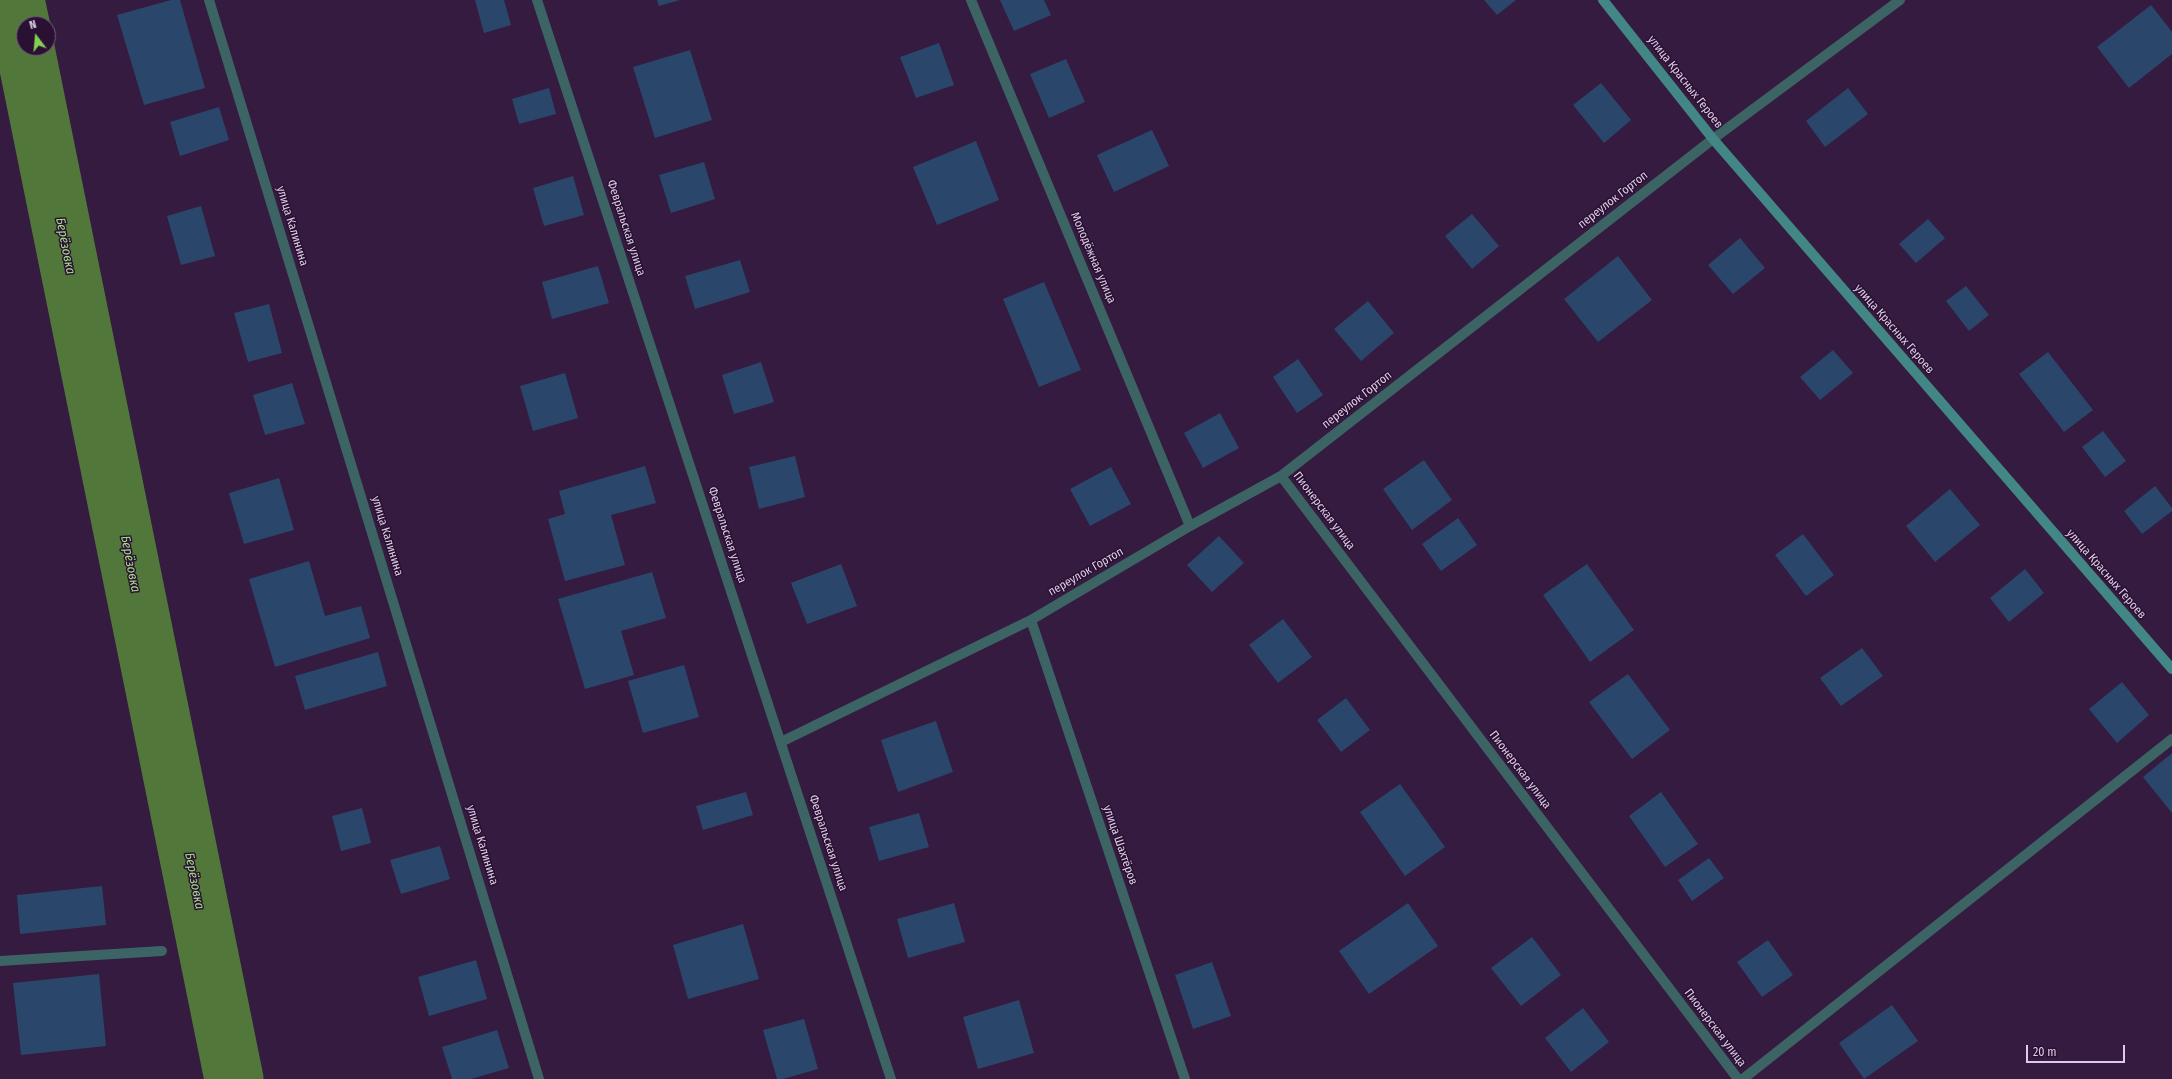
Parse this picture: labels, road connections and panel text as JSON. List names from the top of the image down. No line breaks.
{"streets":{"main road":["улица Красных Героев"],"street":["переулок Гортоп","улица Калинина","Февральская улица","Молодёжная улица","Пионерская улица","улица Шахтёров"]},"crossings":[["улица Красных Героев","переулок Гортоп"],["переулок Гортоп","Февральская улица"],["переулок Гортоп","Молодёжная улица"],["переулок Гортоп","Пионерская улица"],["переулок Гортоп","улица Шахтёров"]],"water":["Берёзовка"],"scale_bar":"20 m","north":"top"}
